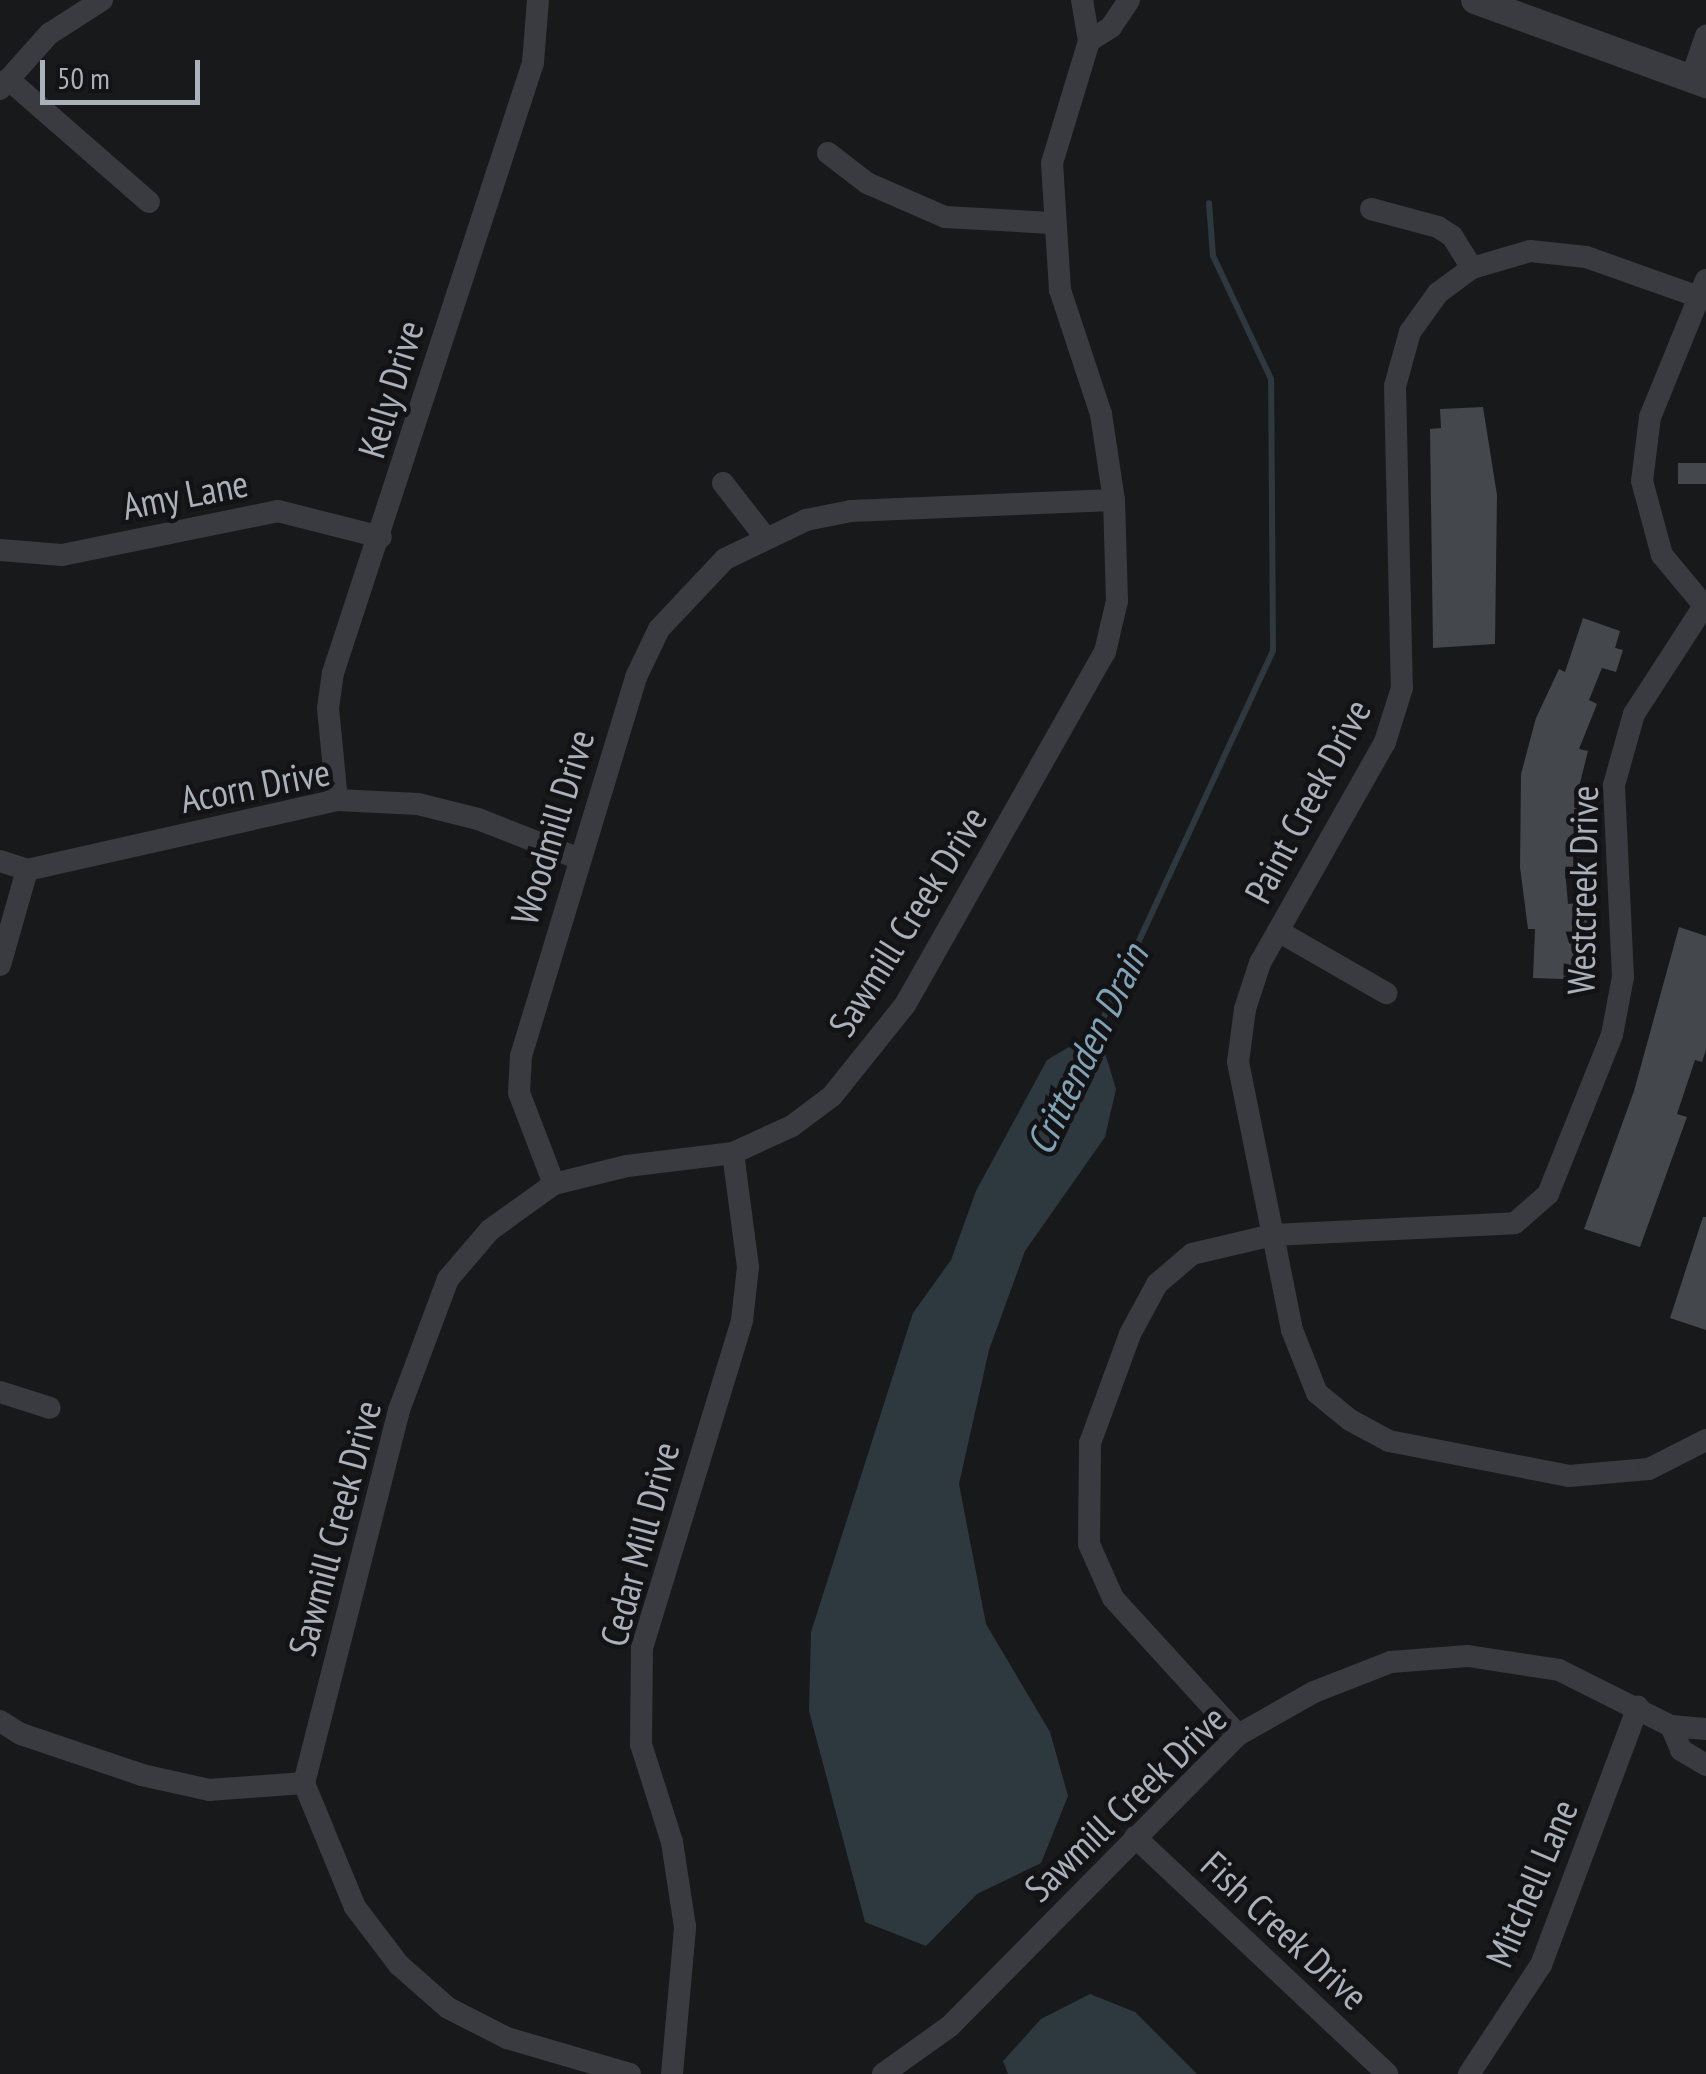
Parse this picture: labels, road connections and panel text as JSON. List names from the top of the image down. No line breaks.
{"streets":{"street":["Kelly Drive","Amy Lane","Acorn Drive","Paint Creek Drive","Woodmill Drive","Westcreek Drive","Sawmill Creek Drive","Cedar Mill Drive","Mitchell Lane","Fish Creek Drive"]},"crossings":[["Kelly Drive","Amy Lane"],["Kelly Drive","Acorn Drive"],["Acorn Drive","Woodmill Drive"],["Paint Creek Drive","Westcreek Drive"],["Woodmill Drive","Sawmill Creek Drive"],["Sawmill Creek Drive","Cedar Mill Drive"],["Sawmill Creek Drive","Mitchell Lane"],["Sawmill Creek Drive","Fish Creek Drive"]],"water":["Crittenden Drain"],"scale_bar":"50 m"}
